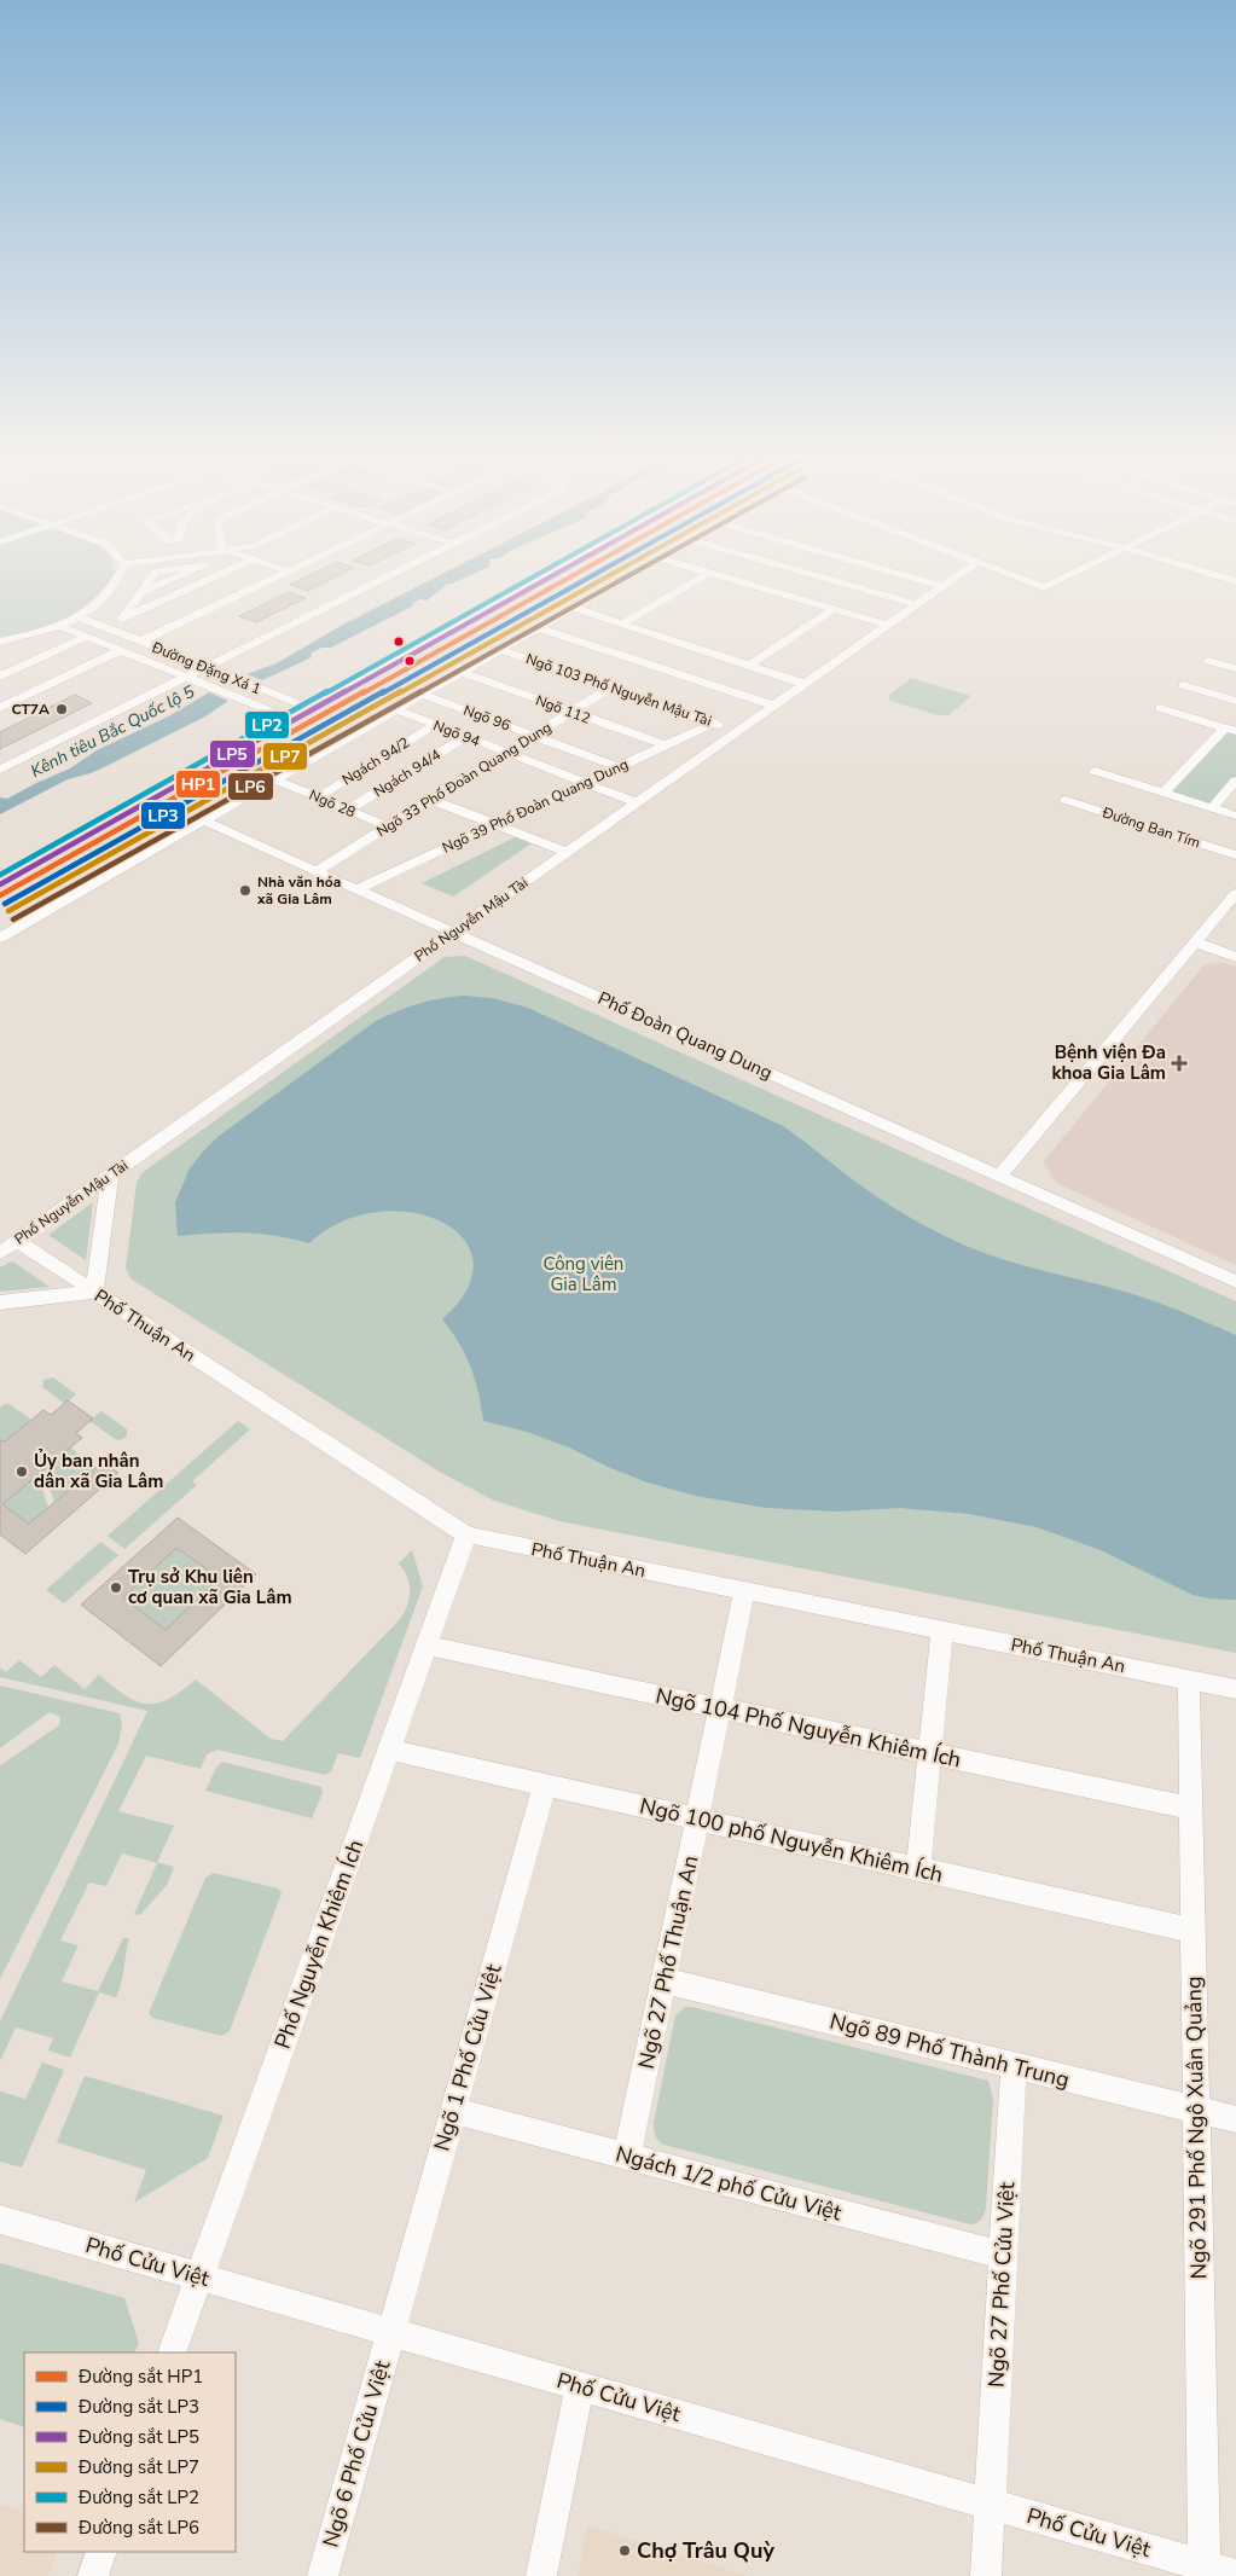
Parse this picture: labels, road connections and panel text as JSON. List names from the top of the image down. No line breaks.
{"streets":{"street":["Đường Đặng Xá 1","Ngõ 103 Phố Nguyễn Mậu Tài","Ngõ 112","Ngõ 96","Ngõ 94","Ngách 94/2","Ngách 94/4","Ngõ 33 Phố Đoàn Quang Dung","Ngõ 28","Ngõ 39 Phố Đoàn Quang Dung","Đường Ban Tím","Phố Nguyễn Mậu Tài","Phố Đoàn Quang Dung","Phố Thuận An","Ngõ 104 Phố Nguyễn Khiêm Ích","Ngõ 100 phố Nguyễn Khiêm Ích","Phố Nguyễn Khiêm Ích","Ngõ 27 Phố Thuận An","Ngõ 89 Phố Thành Trung","Ngõ 1 Phố Cửu Việt","Ngõ 291 Phố Ngô Xuân Quảng","Ngách 1/2 phố Cửu Việt","Phố Cửu Việt","Ngõ 27 Phố Cửu Việt","Ngõ 6 Phố Cửu Việt"]},"crossings":[["Ngõ 103 Phố Nguyễn Mậu Tài","Ngõ 33 Phố Đoàn Quang Dung"],["Ngõ 103 Phố Nguyễn Mậu Tài","Ngõ 39 Phố Đoàn Quang Dung"],["Ngõ 103 Phố Nguyễn Mậu Tài","Phố Nguyễn Mậu Tài"],["Ngõ 112","Ngõ 33 Phố Đoàn Quang Dung"],["Ngõ 112","Ngõ 39 Phố Đoàn Quang Dung"],["Ngõ 96","Ngõ 33 Phố Đoàn Quang Dung"],["Ngõ 96","Ngõ 39 Phố Đoàn Quang Dung"],["Ngõ 94","Ngách 94/2"],["Ngõ 94","Ngách 94/4"],["Ngõ 94","Ngõ 33 Phố Đoàn Quang Dung"],["Ngõ 94","Ngõ 39 Phố Đoàn Quang Dung"],["Ngõ 94","Phố Nguyễn Mậu Tài"],["Ngách 94/2","Ngõ 28"],["Ngách 94/4","Ngõ 28"],["Ngõ 33 Phố Đoàn Quang Dung","Ngõ 28"],["Ngõ 33 Phố Đoàn Quang Dung","Phố Đoàn Quang Dung"],["Ngõ 39 Phố Đoàn Quang Dung","Phố Đoàn Quang Dung"],["Phố Nguyễn Mậu Tài","Phố Đoàn Quang Dung"],["Phố Nguyễn Mậu Tài","Phố Thuận An"],["Phố Thuận An","Phố Nguyễn Khiêm Ích"],["Phố Thuận An","Ngõ 27 Phố Thuận An"],["Phố Thuận An","Ngõ 291 Phố Ngô Xuân Quảng"],["Ngõ 104 Phố Nguyễn Khiêm Ích","Phố Nguyễn Khiêm Ích"],["Ngõ 104 Phố Nguyễn Khiêm Ích","Ngõ 27 Phố Thuận An"],["Ngõ 104 Phố Nguyễn Khiêm Ích","Ngõ 291 Phố Ngô Xuân Quảng"],["Ngõ 100 phố Nguyễn Khiêm Ích","Phố Nguyễn Khiêm Ích"],["Ngõ 100 phố Nguyễn Khiêm Ích","Ngõ 27 Phố Thuận An"],["Ngõ 100 phố Nguyễn Khiêm Ích","Ngõ 1 Phố Cửu Việt"],["Ngõ 100 phố Nguyễn Khiêm Ích","Ngõ 291 Phố Ngô Xuân Quảng"],["Phố Nguyễn Khiêm Ích","Phố Cửu Việt"],["Ngõ 27 Phố Thuận An","Ngõ 89 Phố Thành Trung"],["Ngõ 27 Phố Thuận An","Ngách 1/2 phố Cửu Việt"],["Ngõ 89 Phố Thành Trung","Ngõ 291 Phố Ngô Xuân Quảng"],["Ngõ 89 Phố Thành Trung","Ngõ 27 Phố Cửu Việt"],["Ngõ 1 Phố Cửu Việt","Ngách 1/2 phố Cửu Việt"],["Ngõ 1 Phố Cửu Việt","Phố Cửu Việt"],["Ngõ 1 Phố Cửu Việt","Ngõ 6 Phố Cửu Việt"],["Ngõ 291 Phố Ngô Xuân Quảng","Phố Cửu Việt"],["Ngách 1/2 phố Cửu Việt","Ngõ 27 Phố Cửu Việt"],["Phố Cửu Việt","Ngõ 27 Phố Cửu Việt"],["Phố Cửu Việt","Ngõ 6 Phố Cửu Việt"]],"water":["Kênh tiêu Bắc Quốc lộ 5"],"parks":["Công viên Gia Lâm"],"places":{"other":["CT7A","Nhà văn hóa xã Gia Lâm","Ủy ban nhân dân xã Gia Lâm","Trụ sở Khu liên cơ quan xã Gia Lâm","Chợ Trâu Quỳ"],"health":["Bệnh viện Đa khoa Gia Lâm"]},"lines":["rail line HP1","rail line LP3","rail line LP5","rail line LP7","rail line LP2","rail line LP6"],"legend":["Đường sắt HP1","Đường sắt LP3","Đường sắt LP5","Đường sắt LP7","Đường sắt LP2","Đường sắt LP6"]}
